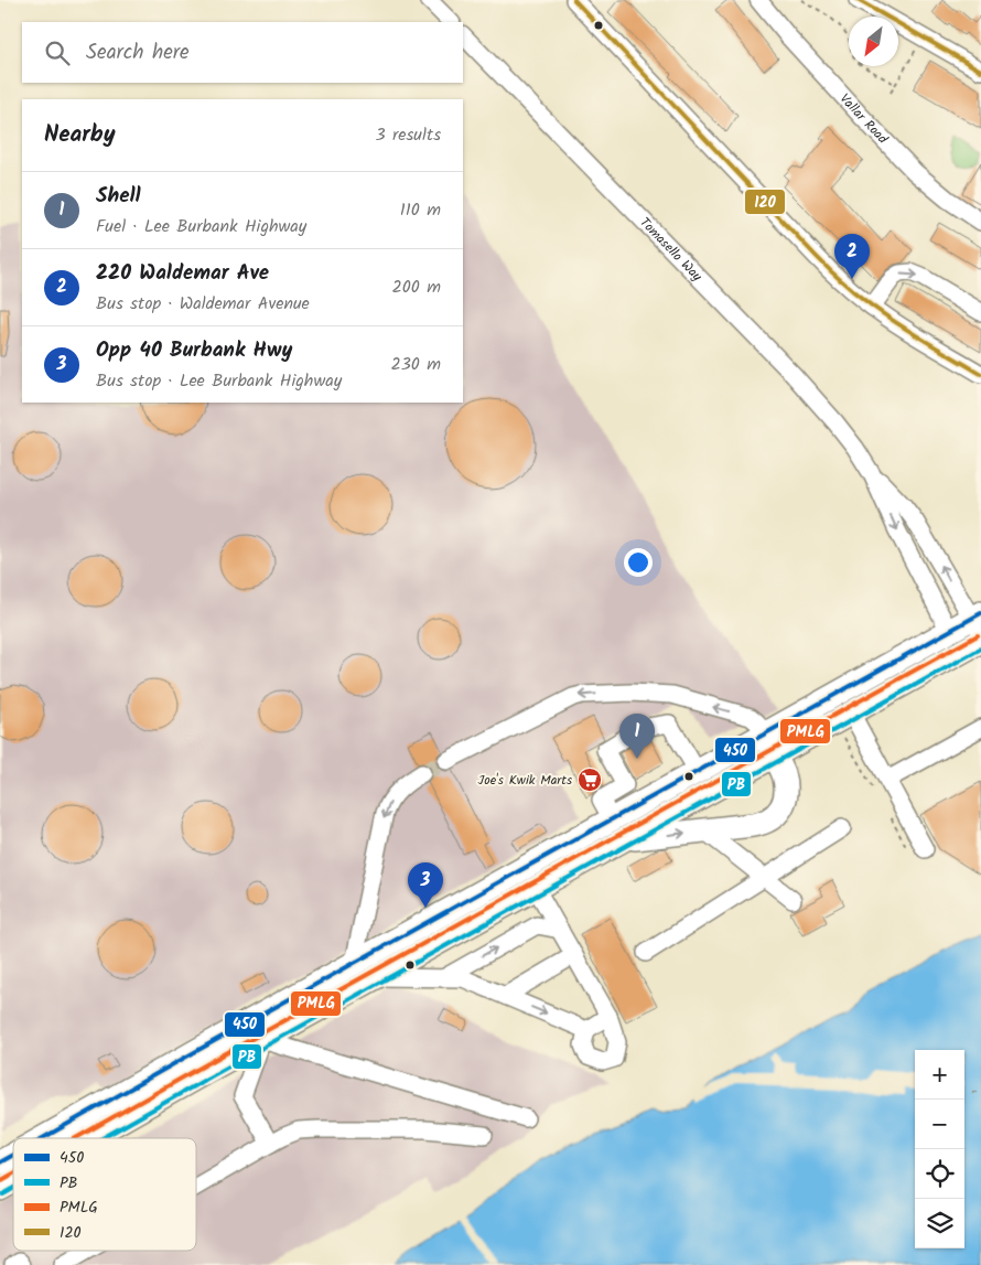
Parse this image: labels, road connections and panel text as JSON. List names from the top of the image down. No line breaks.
{"streets":{"street":["Vallar Road","Tomasello Way"]},"places":{"supermarket":["Joe's Kwik Marts"]},"lines":["transit line 120","transit line 450","transit line PMLG","transit line PB"],"legend":["450","PB","PMLG","120"],"north":"bottom left","page":{"search":"Search here","heading":["Nearby","3 results"],"list":[{"mark":"1","name":"Shell","note":"Fuel · Lee Burbank Highway","value":"110 m"},{"mark":"2","name":"220 Waldemar Ave","note":"Bus stop · Waldemar Avenue","value":"200 m"},{"mark":"3","name":"Opp 40 Burbank Hwy","note":"Bus stop · Lee Burbank Highway","value":"230 m"}],"pins":["2","1","3"],"map_buttons":["+","−"]}}
